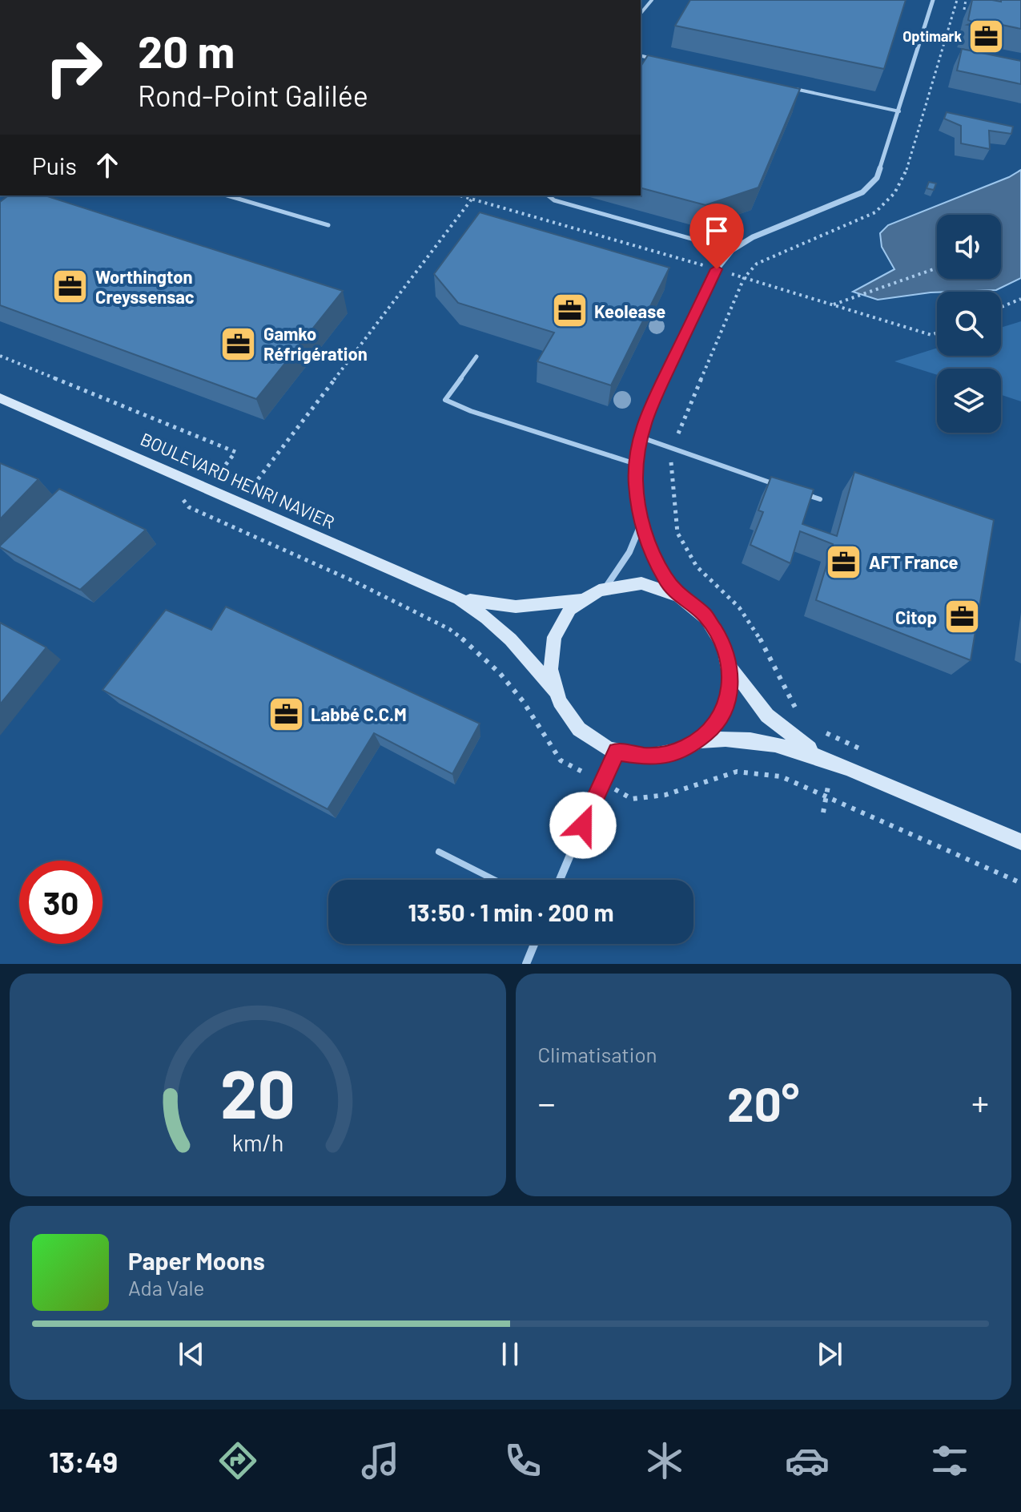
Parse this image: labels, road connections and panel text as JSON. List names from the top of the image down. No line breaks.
{"streets":{"main road":["BOULEVARD HENRI NAVIER"]},"places":{"office":["Optimark","Worthington Creyssensac","Keolease","Gamko Réfrigération","AFT France","Citop","Labbé C.C.M"]},"page":{"turn":["20 m","Rond-Point Galilée"],"then":"Puis","limit":"30","trip":"13:50 · 1 min · 200 m","tile":"Climatisation","heat":["−","20°","+"],"song":["Paper Moons","Ada Vale"],"tabs":"13:49","gauge":["20","km/h"]}}
